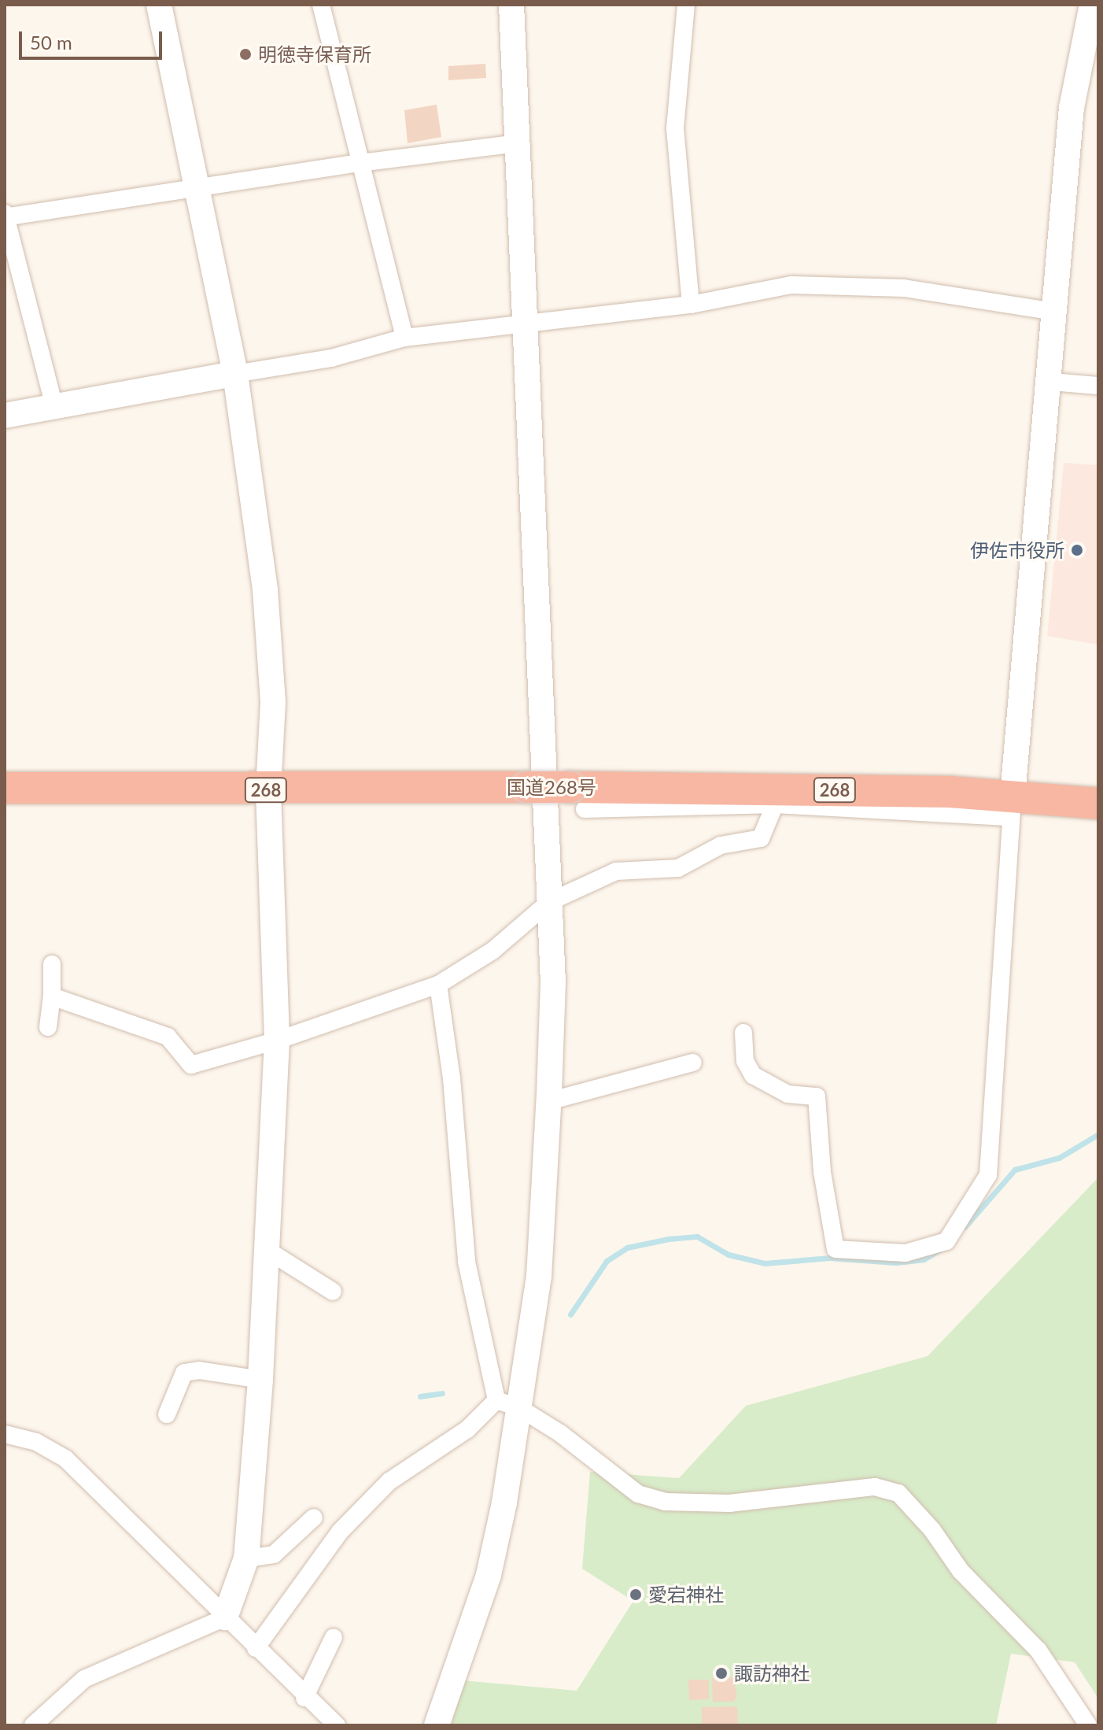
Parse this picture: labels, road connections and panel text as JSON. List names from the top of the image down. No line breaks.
{"streets":{"highway":["国道268号","268"]},"places":["明徳寺保育所","伊佐市役所","愛宕神社","諏訪神社"],"scale_bar":"50 m"}
